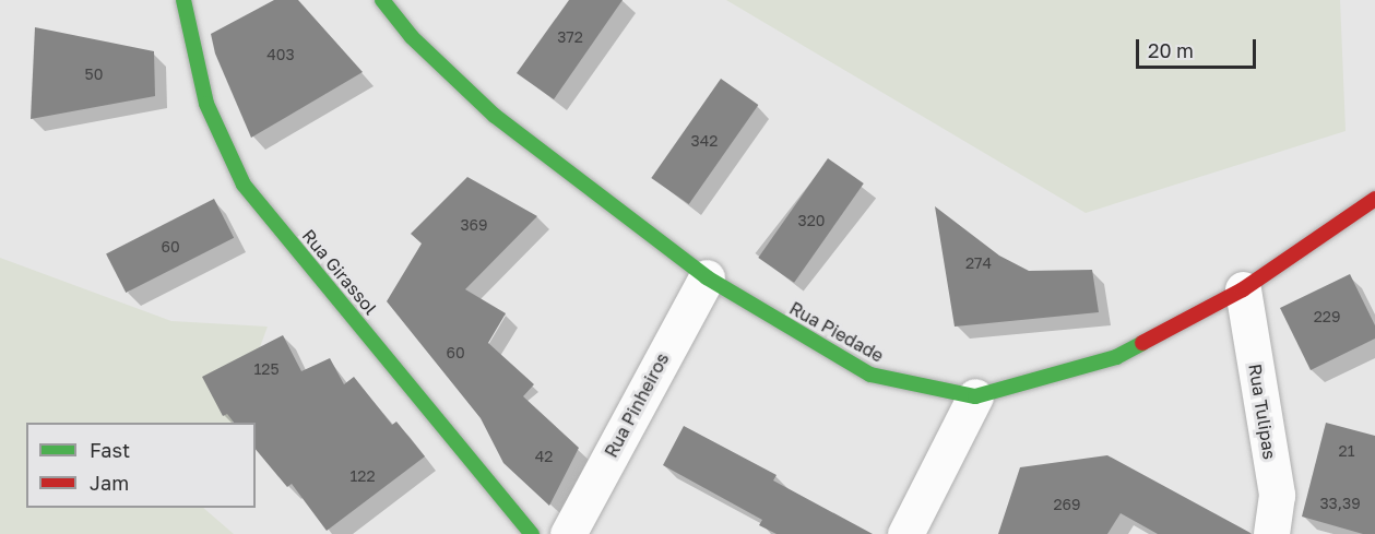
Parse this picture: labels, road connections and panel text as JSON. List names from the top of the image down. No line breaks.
{"streets":{"street":["Rua Girassol","Rua Piedade","Rua Pinheiros","Rua Tulipas"]},"crossings":[["Rua Piedade","Rua Pinheiros"],["Rua Piedade","Rua Tulipas"]],"house_numbers":["372","403","50","342","320","369","60","274","229","60","125","21","42","122","33,39","269"],"legend":["Fast","Jam"],"scale_bar":"20 m"}
